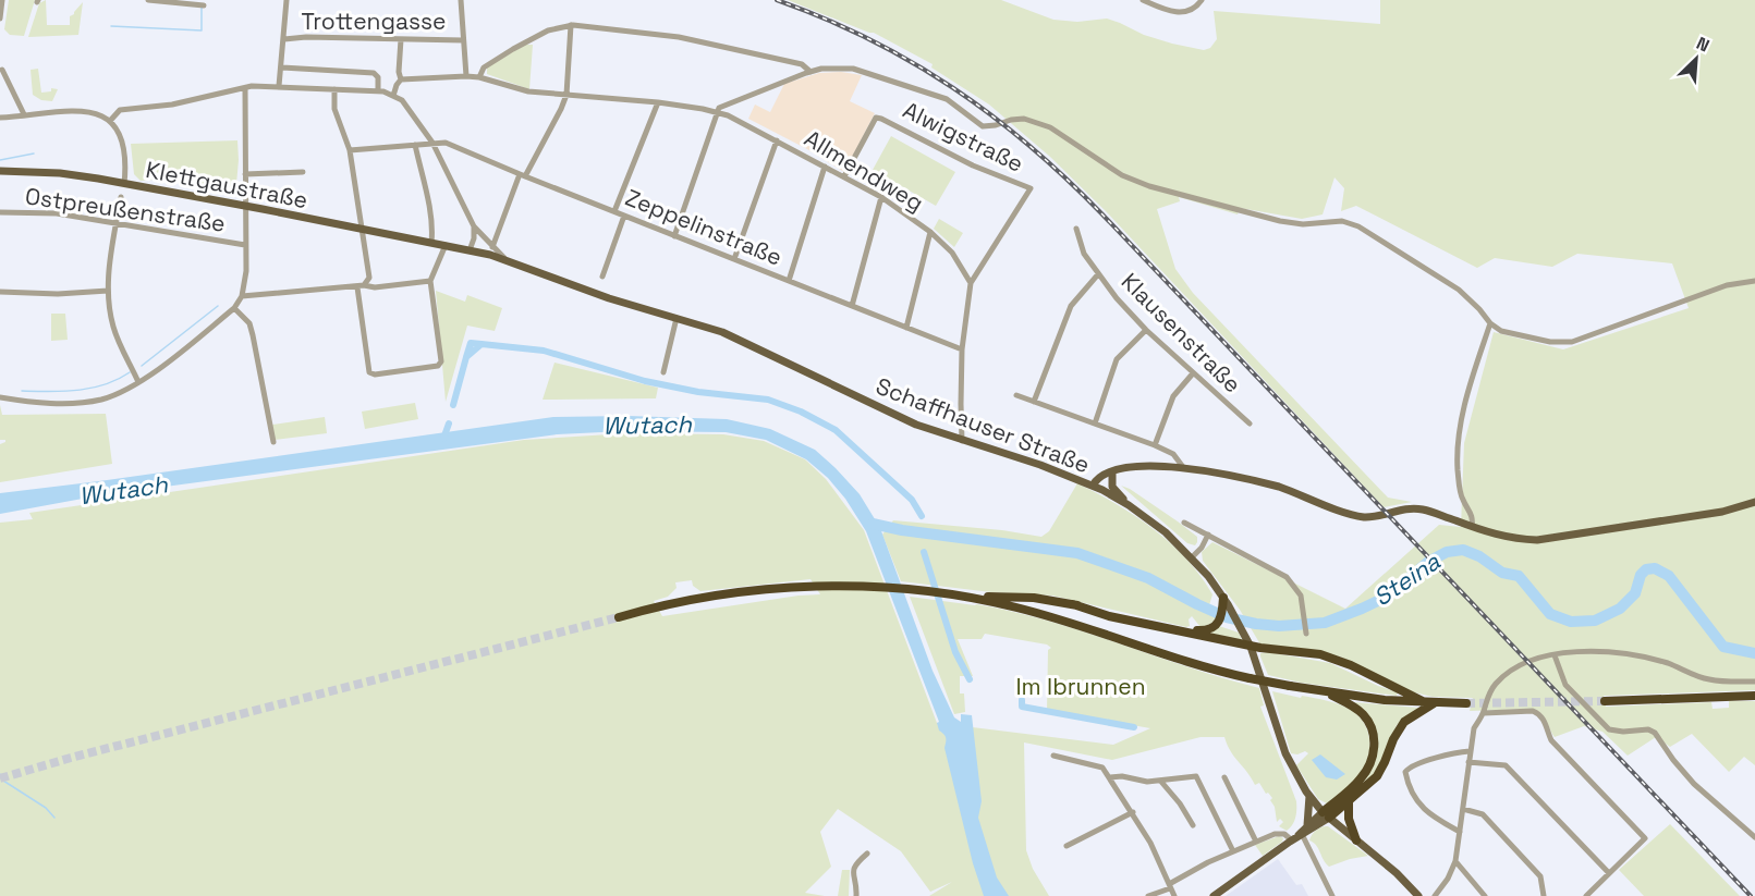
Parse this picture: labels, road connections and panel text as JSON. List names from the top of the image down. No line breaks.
{"streets":{"main road":["Klettgaustraße","Schaffhauser Straße"],"street":["Trottengasse","Alwigstraße","Allmendweg","Ostpreußenstraße","Zeppelinstraße","Klausenstraße"]},"crossings":[["Alwigstraße","Allmendweg"],["Klettgaustraße","Schaffhauser Straße"]],"water":["Wutach","Steina"],"parks":["Im Ibrunnen"],"north":"top right"}
